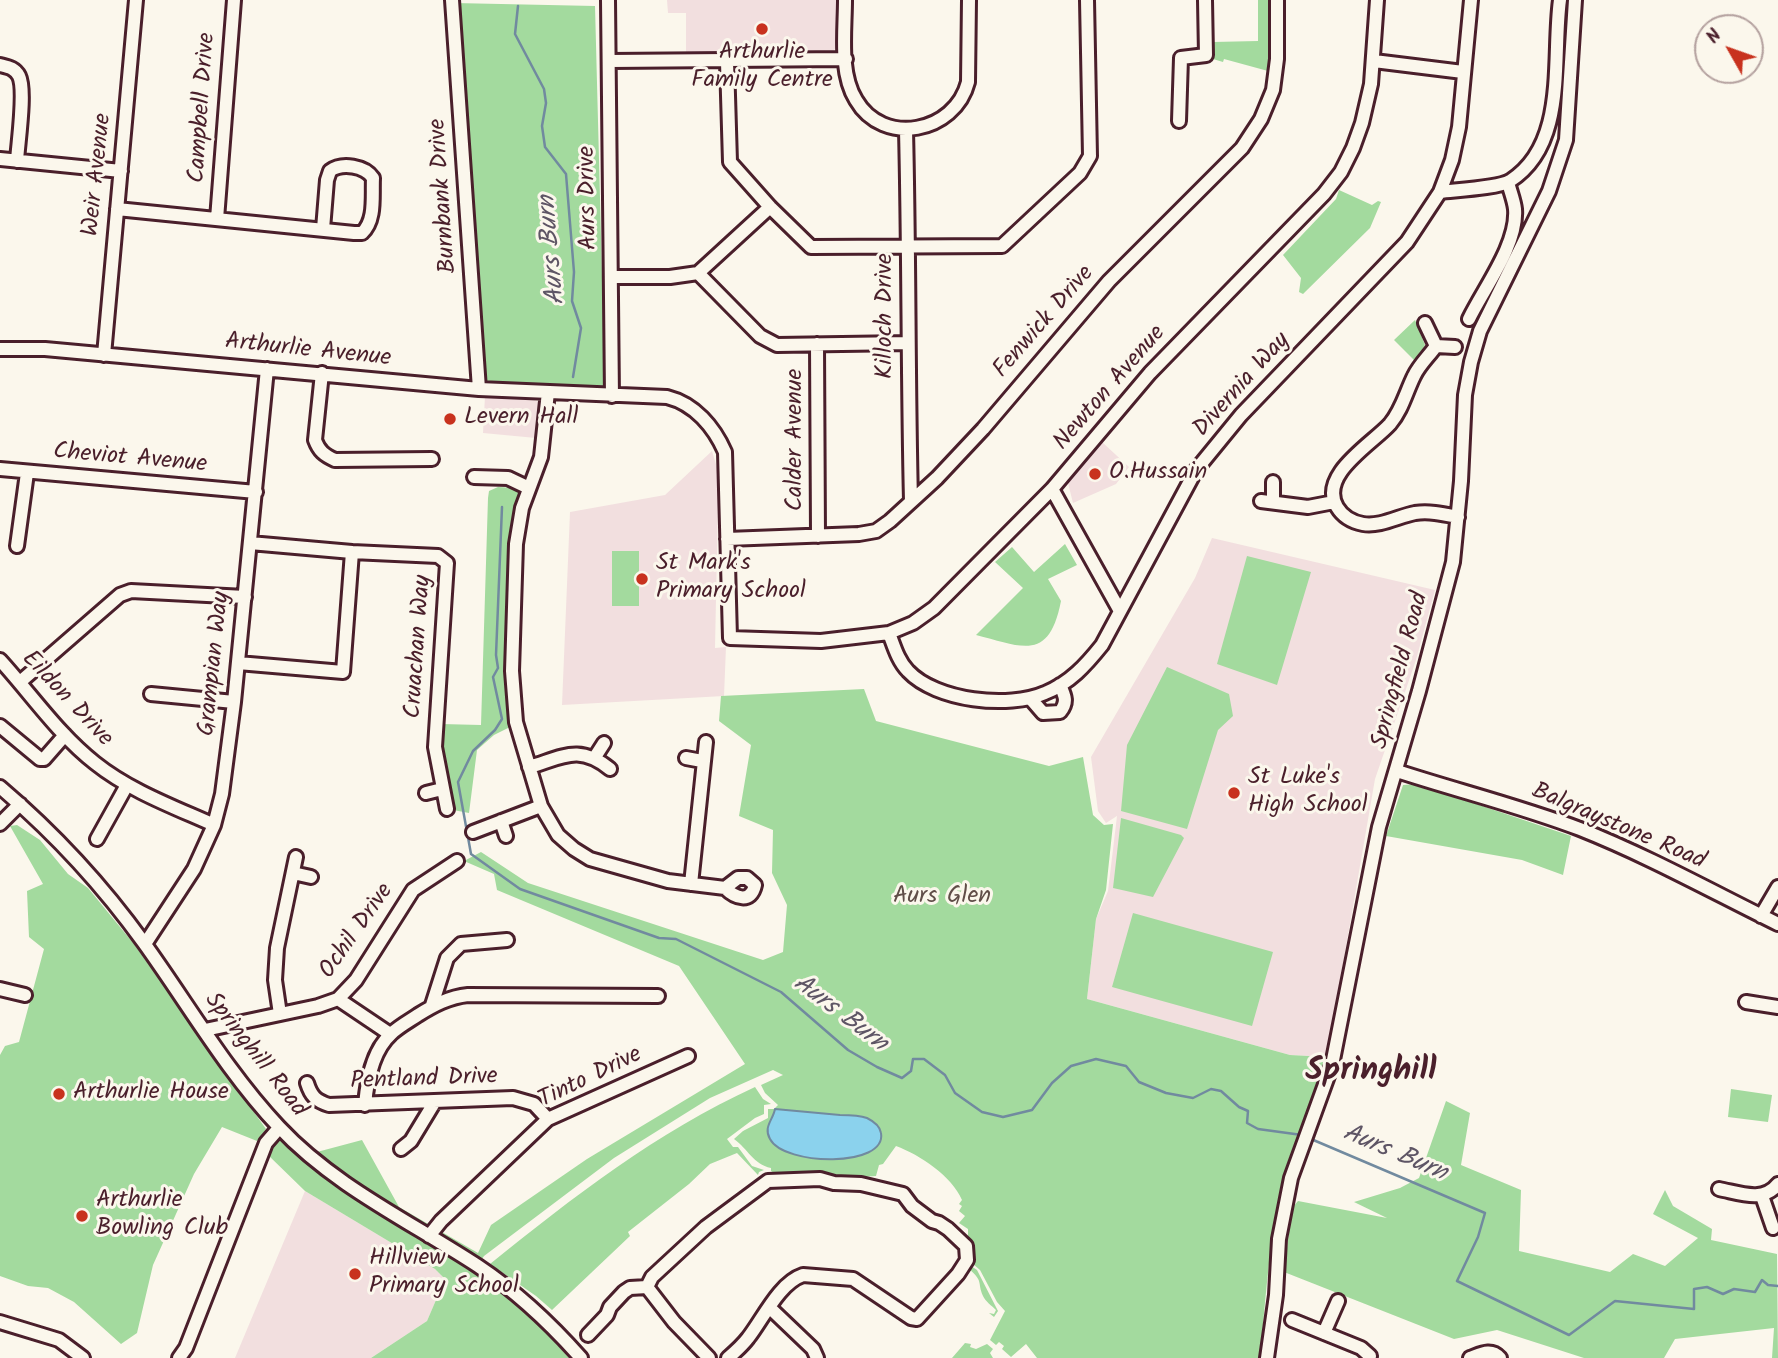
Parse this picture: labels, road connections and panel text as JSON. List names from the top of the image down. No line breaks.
{"streets":{"street":["Campbell Drive","Weir Avenue","Burnbank Drive","Aurs Drive","Killoch Drive","Fenwick Drive","Arthurlie Avenue","Divernia Way","Newton Avenue","Calder Avenue","Cheviot Avenue","Cruachan Way","Grampian Way","Springfield Road","Eildon Drive","Balgraystone Road","Ochil Drive","Springhill Road","Tinto Drive","Pentland Drive"]},"crossings":[["Weir Avenue","Arthurlie Avenue"],["Burnbank Drive","Arthurlie Avenue"],["Aurs Drive","Arthurlie Avenue"],["Killoch Drive","Fenwick Drive"],["Fenwick Drive","Arthurlie Avenue"],["Fenwick Drive","Calder Avenue"],["Arthurlie Avenue","Newton Avenue"],["Arthurlie Avenue","Grampian Way"],["Divernia Way","Newton Avenue"],["Cheviot Avenue","Grampian Way"],["Grampian Way","Eildon Drive"],["Grampian Way","Springhill Road"],["Springfield Road","Balgraystone Road"],["Ochil Drive","Springhill Road"],["Springhill Road","Tinto Drive"],["Tinto Drive","Pentland Drive"]],"districts":["Springhill"],"water":["Aurs Burn"],"parks":["Aurs Glen"],"places":["Arthurlie Family Centre","Levern Hall","O.Hussain","St Mark's Primary School","St Luke's High School","Arthurlie House","Arthurlie Bowling Club","Hillview Primary School"],"north":"top left"}
